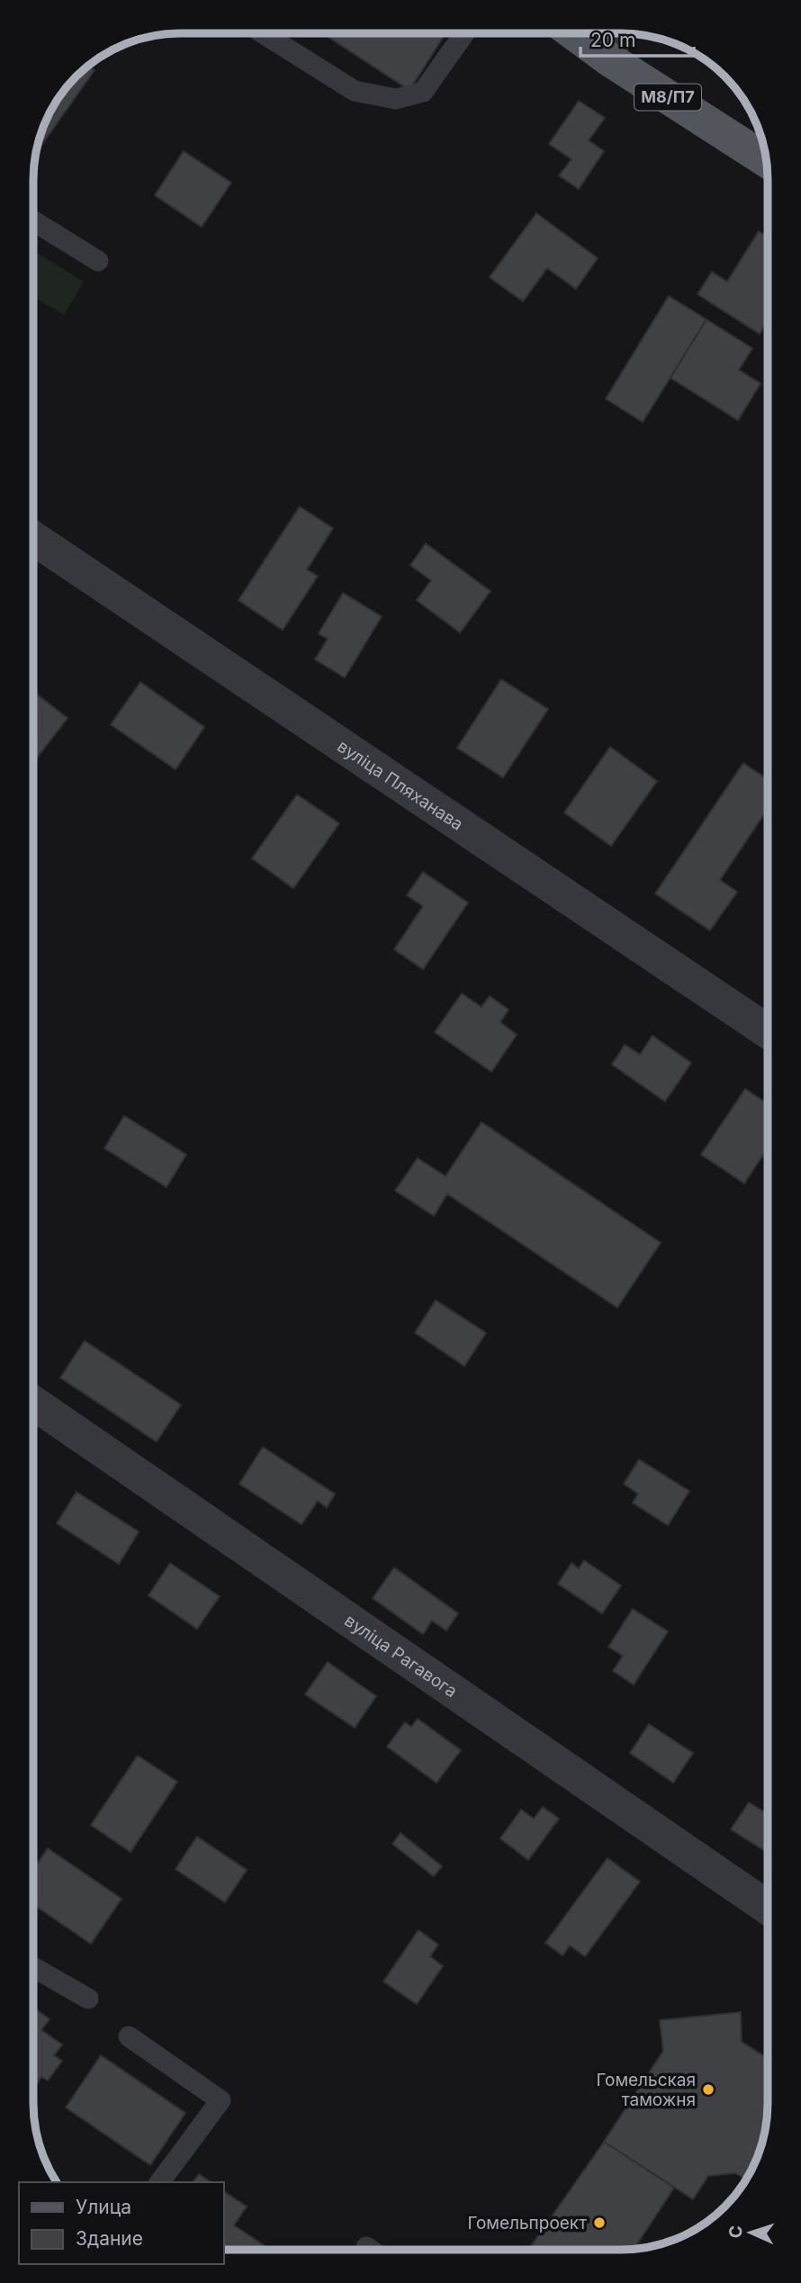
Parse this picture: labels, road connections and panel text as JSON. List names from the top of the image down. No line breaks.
{"streets":{"main road":["М8/П7"],"street":["вуліца Пляханава","вуліца Рагавога"]},"places":["Гомельская таможня","Гомельпроект"],"legend":["Улица","Здание"],"scale_bar":"20 m","north":"left"}
